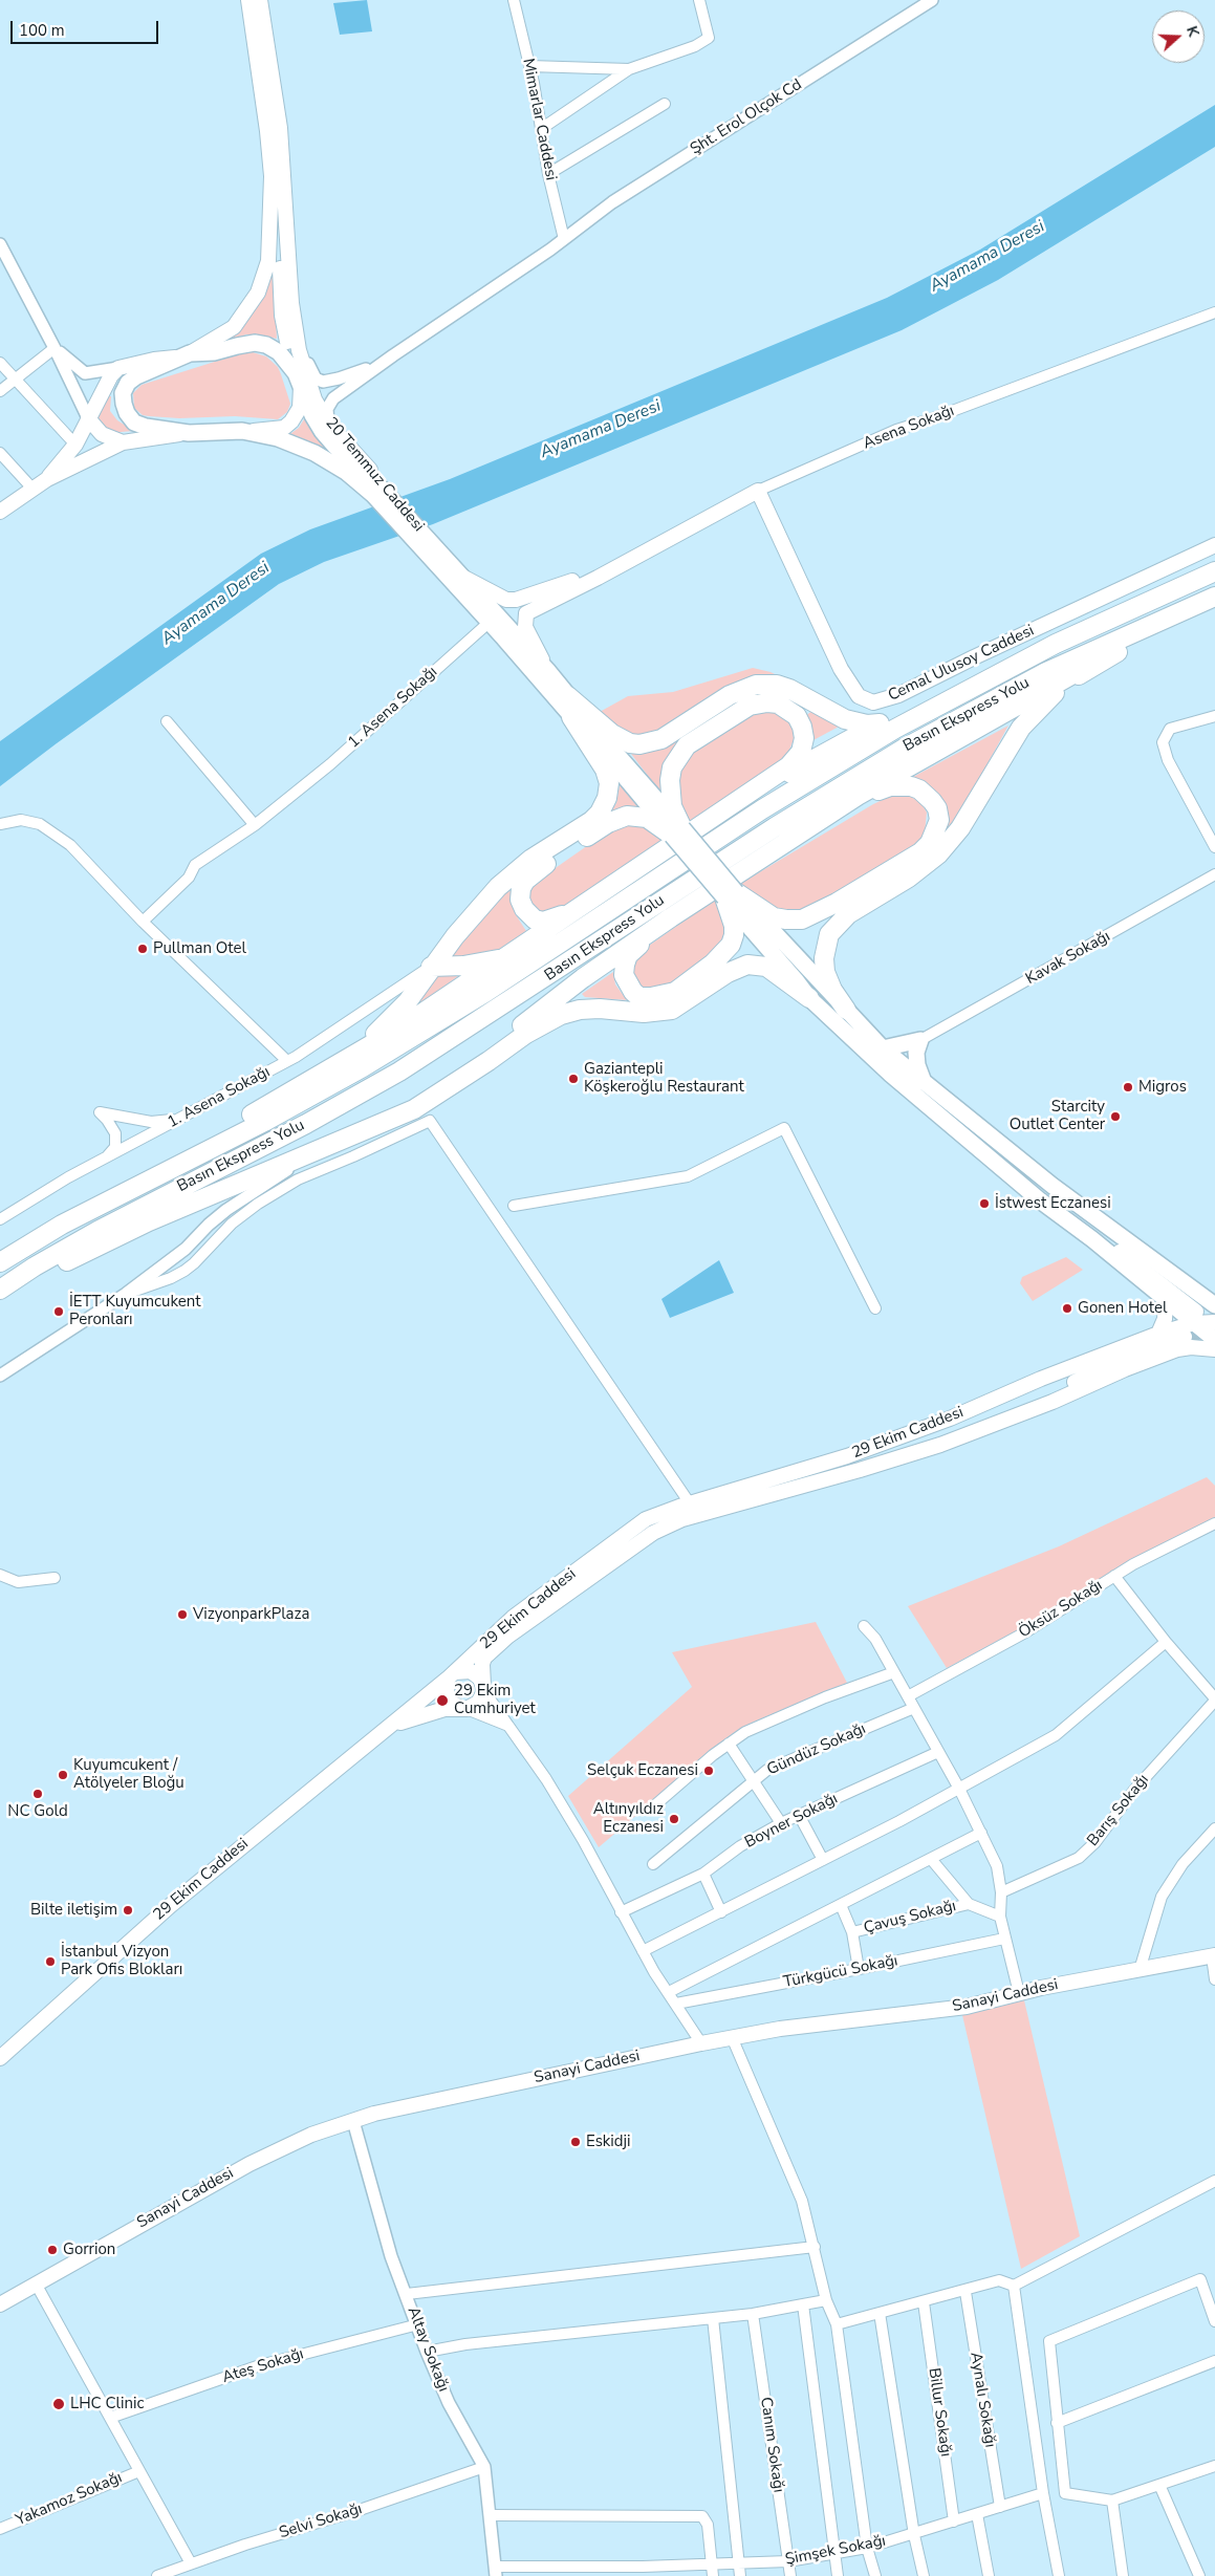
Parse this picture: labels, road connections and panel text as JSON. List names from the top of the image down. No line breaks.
{"streets":{"highway":["Basın Ekspress Yolu"],"main road":["Asena Sokağı","20 Temmuz Caddesi","Cemal Ulusoy Caddesi","29 Ekim Caddesi","Sanayi Caddesi"],"street":["Şht. Erol Olçok Cd","Mimarlar Caddesi","1. Asena Sokağı","Kavak Sokağı","Öksüz Sokağı","Gündüz Sokağı","Barış Sokağı","Boyner Sokağı","Çavuş Sokağı","Türkgücü Sokağı","Altay Sokağı","Ateş Sokağı","Aynalı Sokağı","Billur Sokağı","Canım Sokağı","Yakamoz Sokağı","Selvi Sokağı","Şimşek Sokağı"]},"crossings":[["Şht. Erol Olçok Cd","Mimarlar Caddesi"],["Asena Sokağı","Cemal Ulusoy Caddesi"],["Sanayi Caddesi","Altay Sokağı"],["Sanayi Caddesi","Yakamoz Sokağı"],["Altay Sokağı","Ateş Sokağı"],["Altay Sokağı","Selvi Sokağı"],["Altay Sokağı","Şimşek Sokağı"],["Ateş Sokağı","Yakamoz Sokağı"],["Aynalı Sokağı","Şimşek Sokağı"],["Billur Sokağı","Şimşek Sokağı"],["Canım Sokağı","Şimşek Sokağı"],["Yakamoz Sokağı","Selvi Sokağı"]],"water":["Ayamama Deresi"],"places":["Pullman Otel","Gaziantepli Köşkeroğlu Restaurant","Migros","Starcity Outlet Center","İstwest Eczanesi","Gonen Hotel","İETT Kuyumcukent Peronları","VizyonparkPlaza","29 Ekim Cumhuriyet","Selçuk Eczanesi","Kuyumcukent / Atölyeler Bloğu","NC Gold","Altınyıldız Eczanesi","Bilte iletişim","İstanbul Vizyon Park Ofis Blokları","Eskidji","Gorrion","LHC Clinic"],"scale_bar":"100 m","north":"right"}
